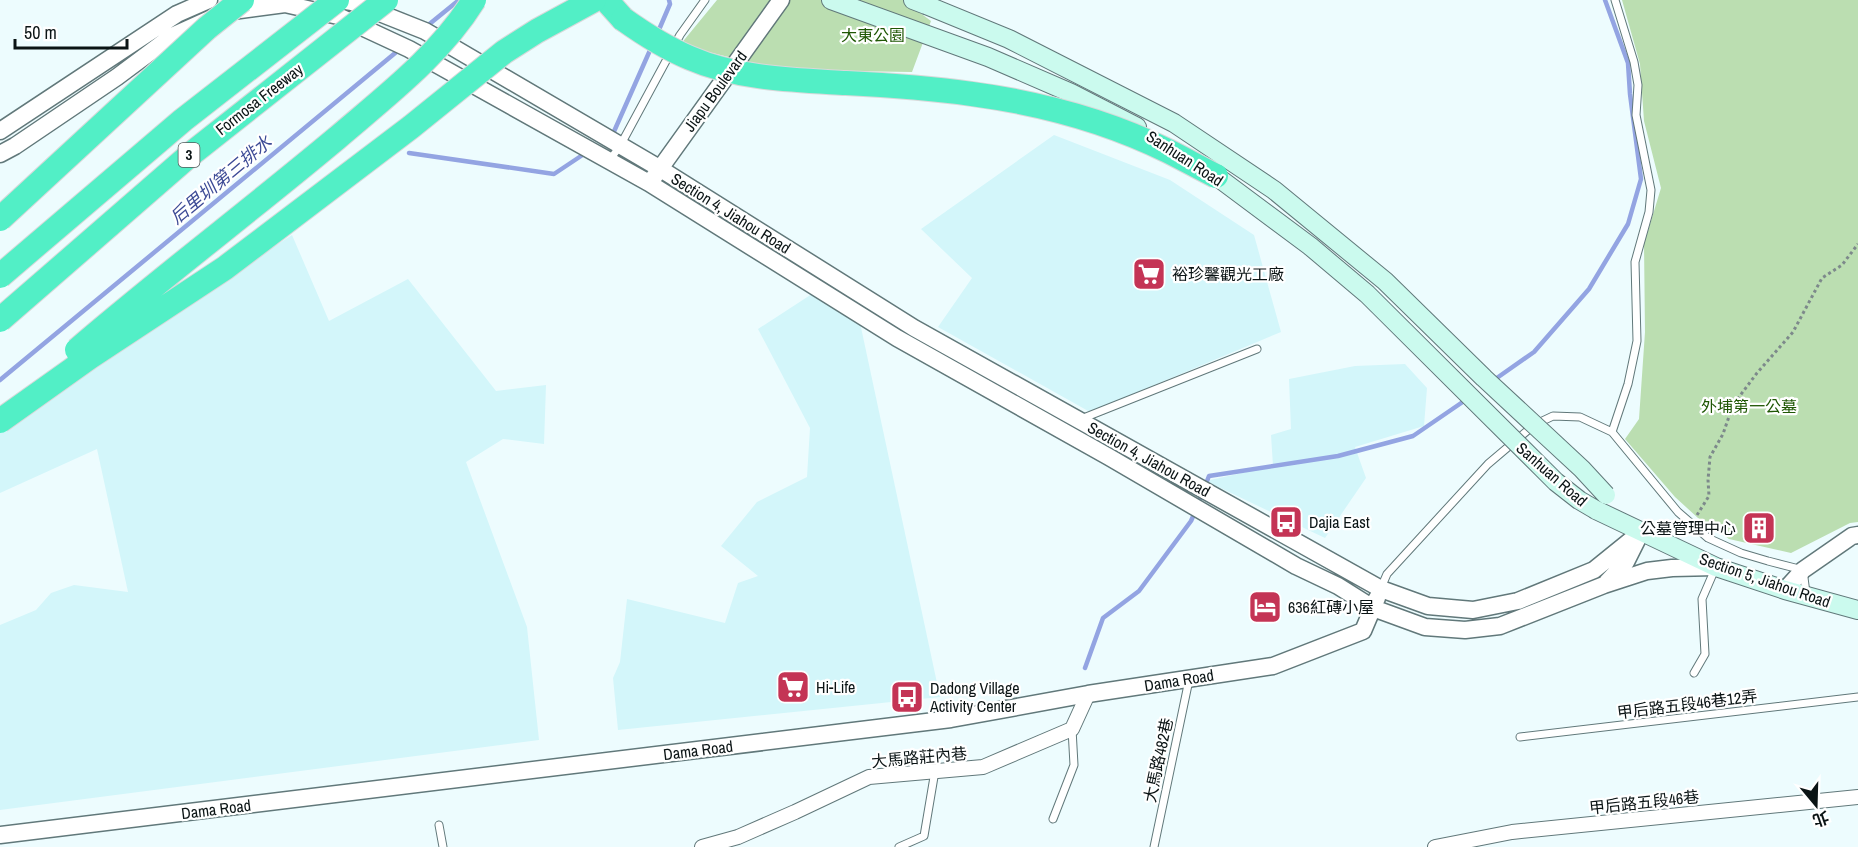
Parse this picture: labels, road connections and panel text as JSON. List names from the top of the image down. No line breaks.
{"streets":{"highway":["Formosa Freeway","3"],"main road":["Sanhuan Road","Section 5, Jiahou Road"],"street":["Jiapu Boulevard","Section 4, Jiahou Road","Dama Road","大馬路莊內巷","甲后路五段46巷"],"lane":["甲后路五段46巷12弄","大馬路482巷"]},"crossings":[["Jiapu Boulevard","Section 4, Jiahou Road"],["Formosa Freeway","Section 4, Jiahou Road"],["Sanhuan Road","Section 4, Jiahou Road"],["Sanhuan Road","Section 5, Jiahou Road"],["Section 4, Jiahou Road","Section 5, Jiahou Road"],["Section 4, Jiahou Road","Dama Road"],["Dama Road","大馬路482巷"]],"water":["后里圳第三排水"],"parks":["大東公園","外埔第一公墓"],"places":{"supermarket":["裕珍馨觀光工廠","Hi-Life"],"bus stop":["Dajia East","Dadong Village Activity Center"],"building":["公墓管理中心"],"hotel":["636紅磚小屋"]},"scale_bar":"50 m","north":"bottom"}
